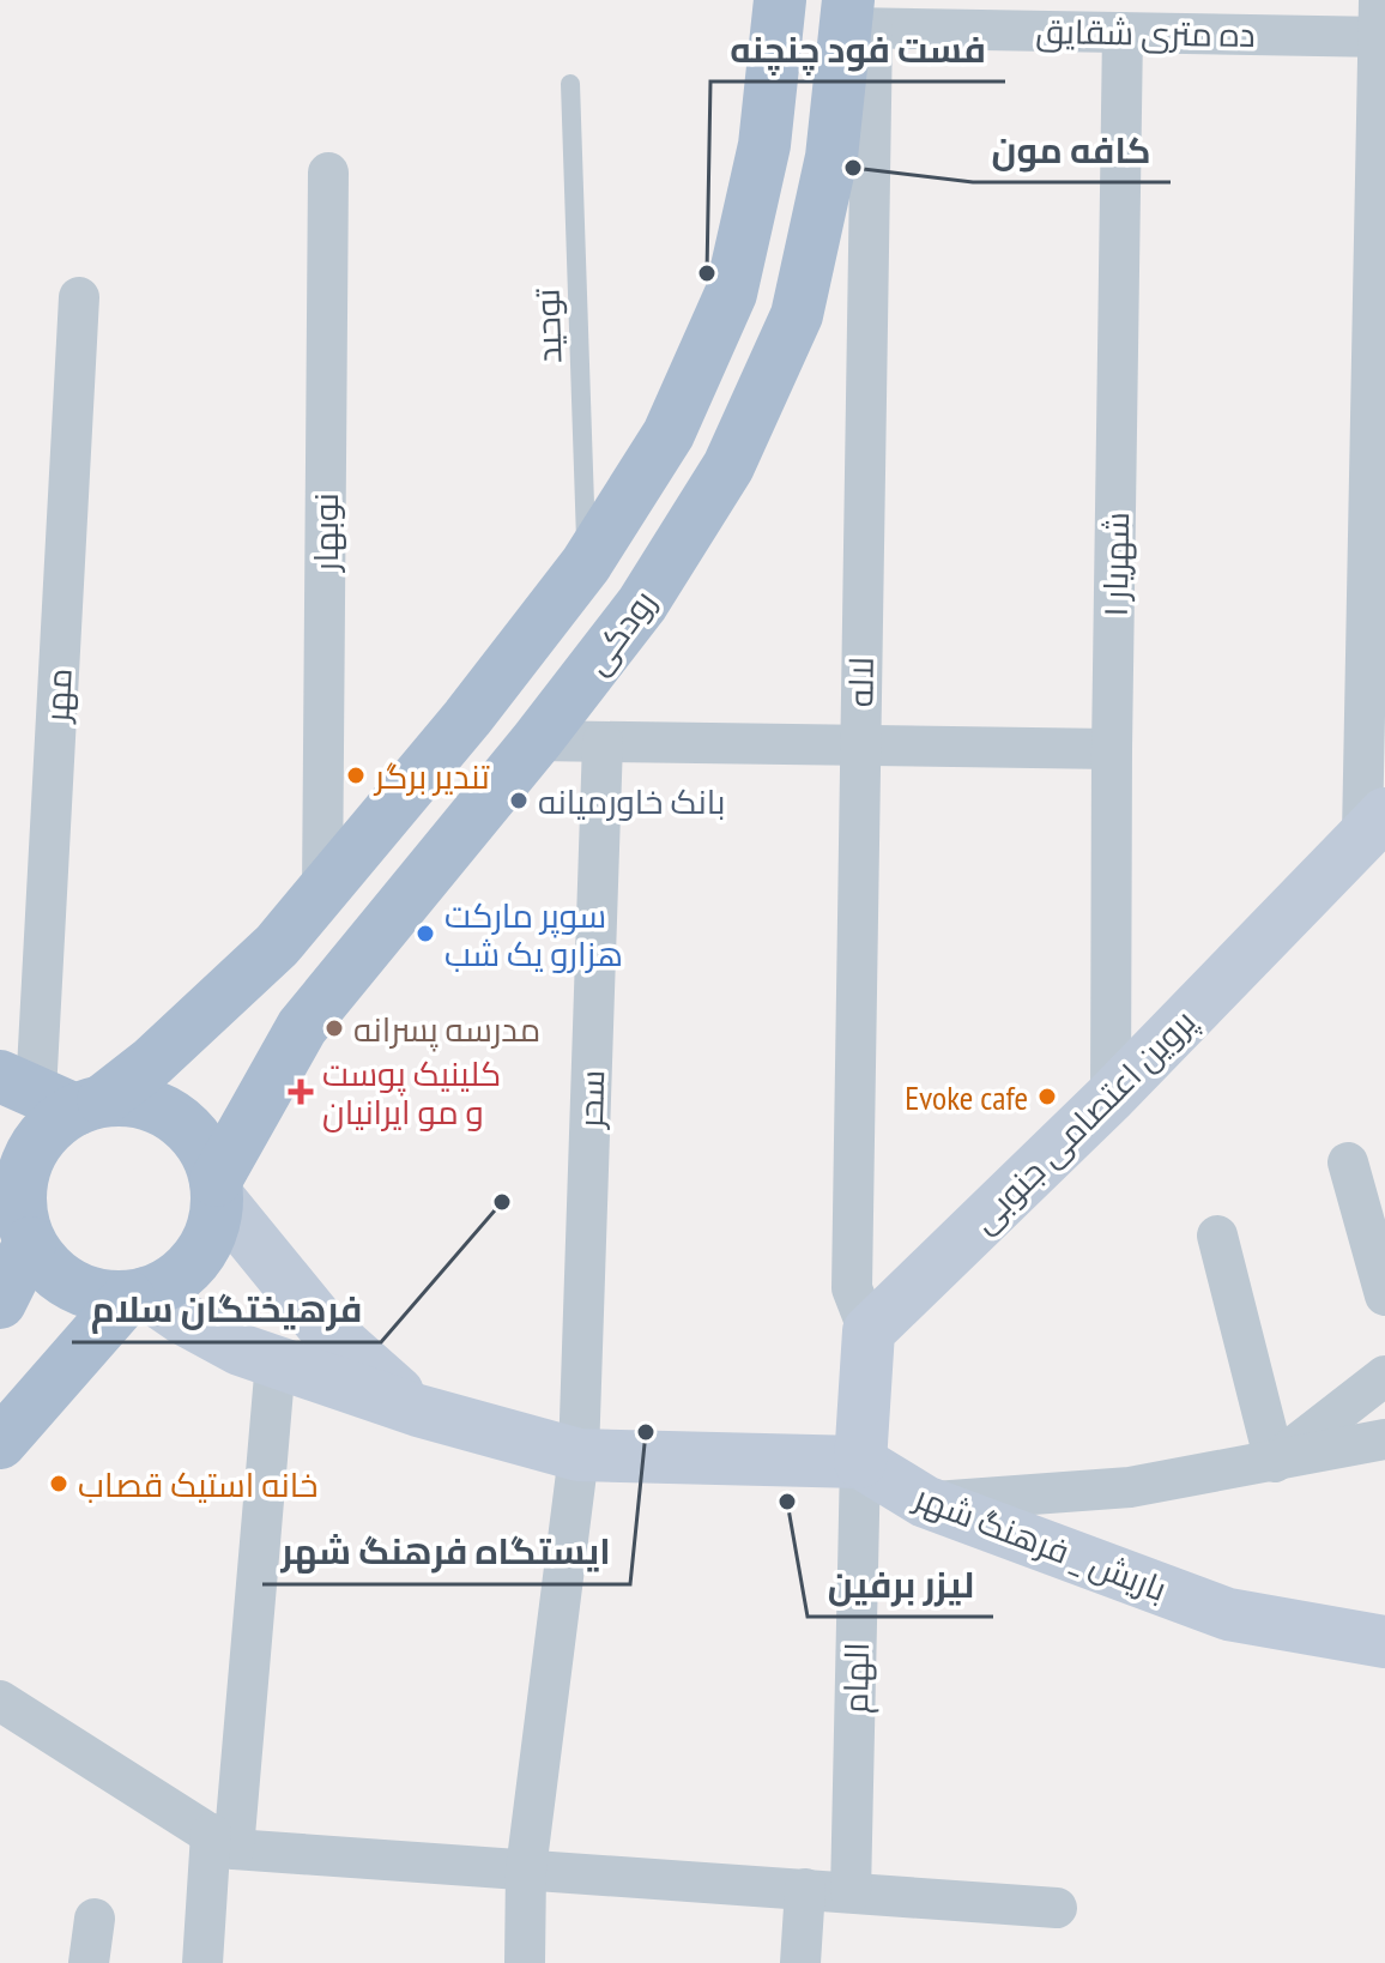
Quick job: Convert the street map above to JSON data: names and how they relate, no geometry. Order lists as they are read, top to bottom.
{
  "streets": {
    "main road": ["رودکى", "پروین اعتصامی جنوبی", "باریش _ فرهنگ شهر"],
    "street": [
      "ده متری شقایق",
      "نوبهار",
      "شهریار ۱",
      "لاله",
      "مهر",
      "سحر",
      "الهام"
    ],
    "lane": ["توحید"]
  },
  "crossings": [
    ["ده متری شقایق", "شهریار ۱"],
    ["ده متری شقایق", "رودکى"],
    ["ده متری شقایق", "لاله"],
    ["توحید", "رودکى"],
    ["نوبهار", "رودکى"],
    ["شهریار ۱", "پروین اعتصامی جنوبی"],
    ["رودکى", "لاله"],
    ["رودکى", "مهر"],
    ["رودکى", "باریش _ فرهنگ شهر"],
    ["لاله", "پروین اعتصامی جنوبی"],
    ["مهر", "باریش _ فرهنگ شهر"],
    ["سحر", "باریش _ فرهنگ شهر"],
    ["باریش _ فرهنگ شهر", "الهام"]
  ],
  "places": {
    "other": [
      "کافه مون",
      "فست فود چنچنه",
      "تندیر برگر",
      "بانک خاورمیانه",
      "سوپر مارکت هزارو یک شب",
      "مدرسه پسرانه",
      "Evoke cafe",
      "فرهیختگان سلام",
      "ایستگاه فرهنگ شهر",
      "خانه استیک قصاب",
      "لیزر برفین"
    ],
    "health": ["کلینیک پوست و مو ایرانیان"]
  }
}
